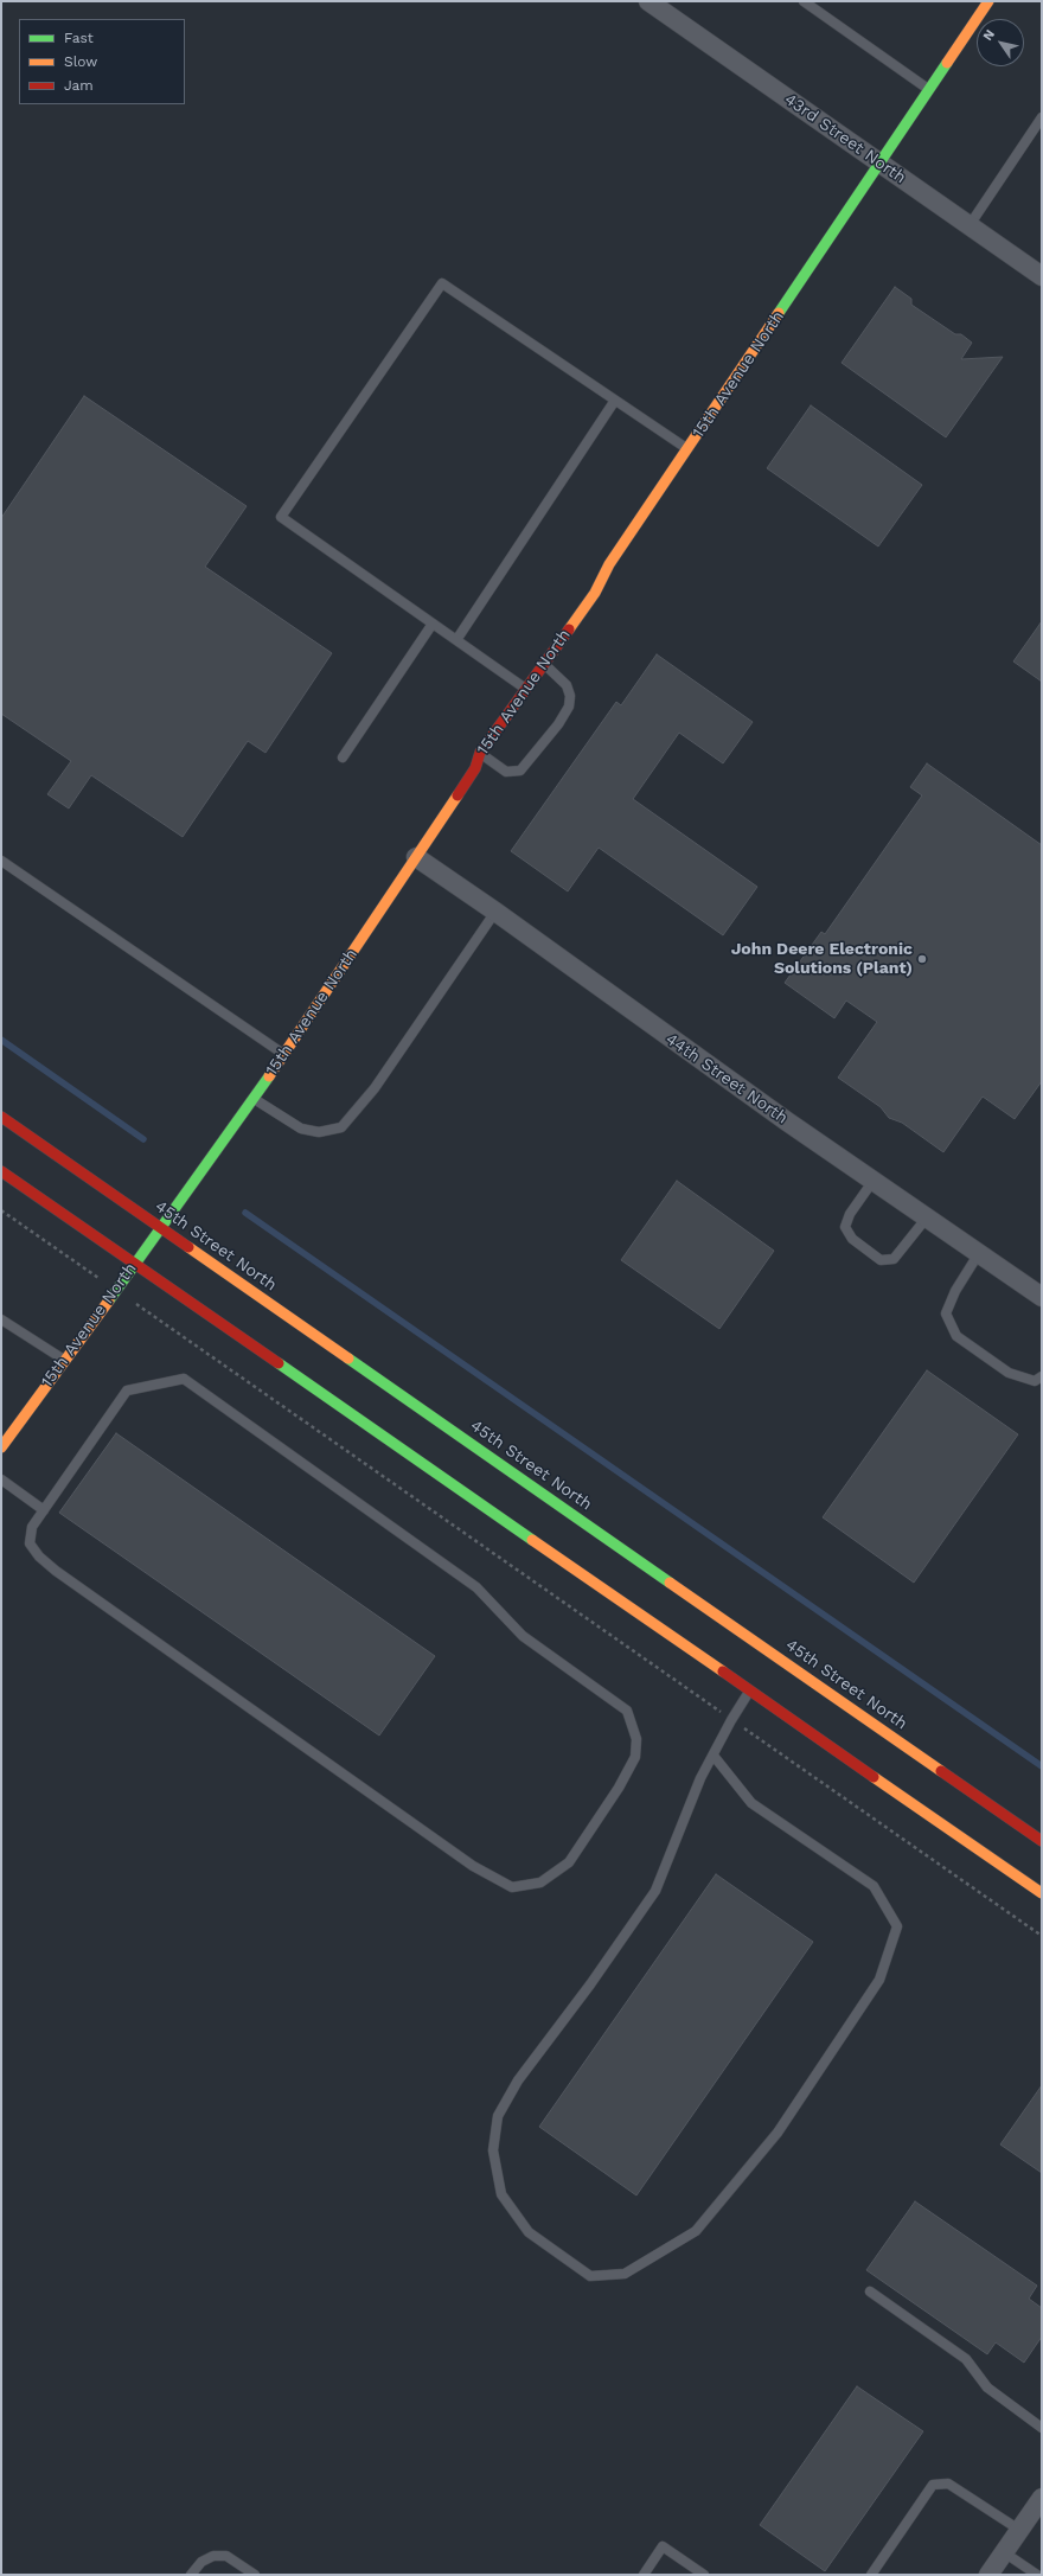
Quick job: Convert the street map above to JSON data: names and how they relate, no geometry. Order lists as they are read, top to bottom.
{
  "streets": {
    "main road": ["15th Avenue North", "45th Street North"],
    "street": ["43rd Street North", "44th Street North"]
  },
  "crossings": [
    ["43rd Street North", "15th Avenue North"],
    ["15th Avenue North", "44th Street North"],
    ["15th Avenue North", "45th Street North"]
  ],
  "places": ["John Deere Electronic Solutions (Plant)"],
  "legend": ["Fast", "Slow", "Jam"],
  "north": "top left"
}
